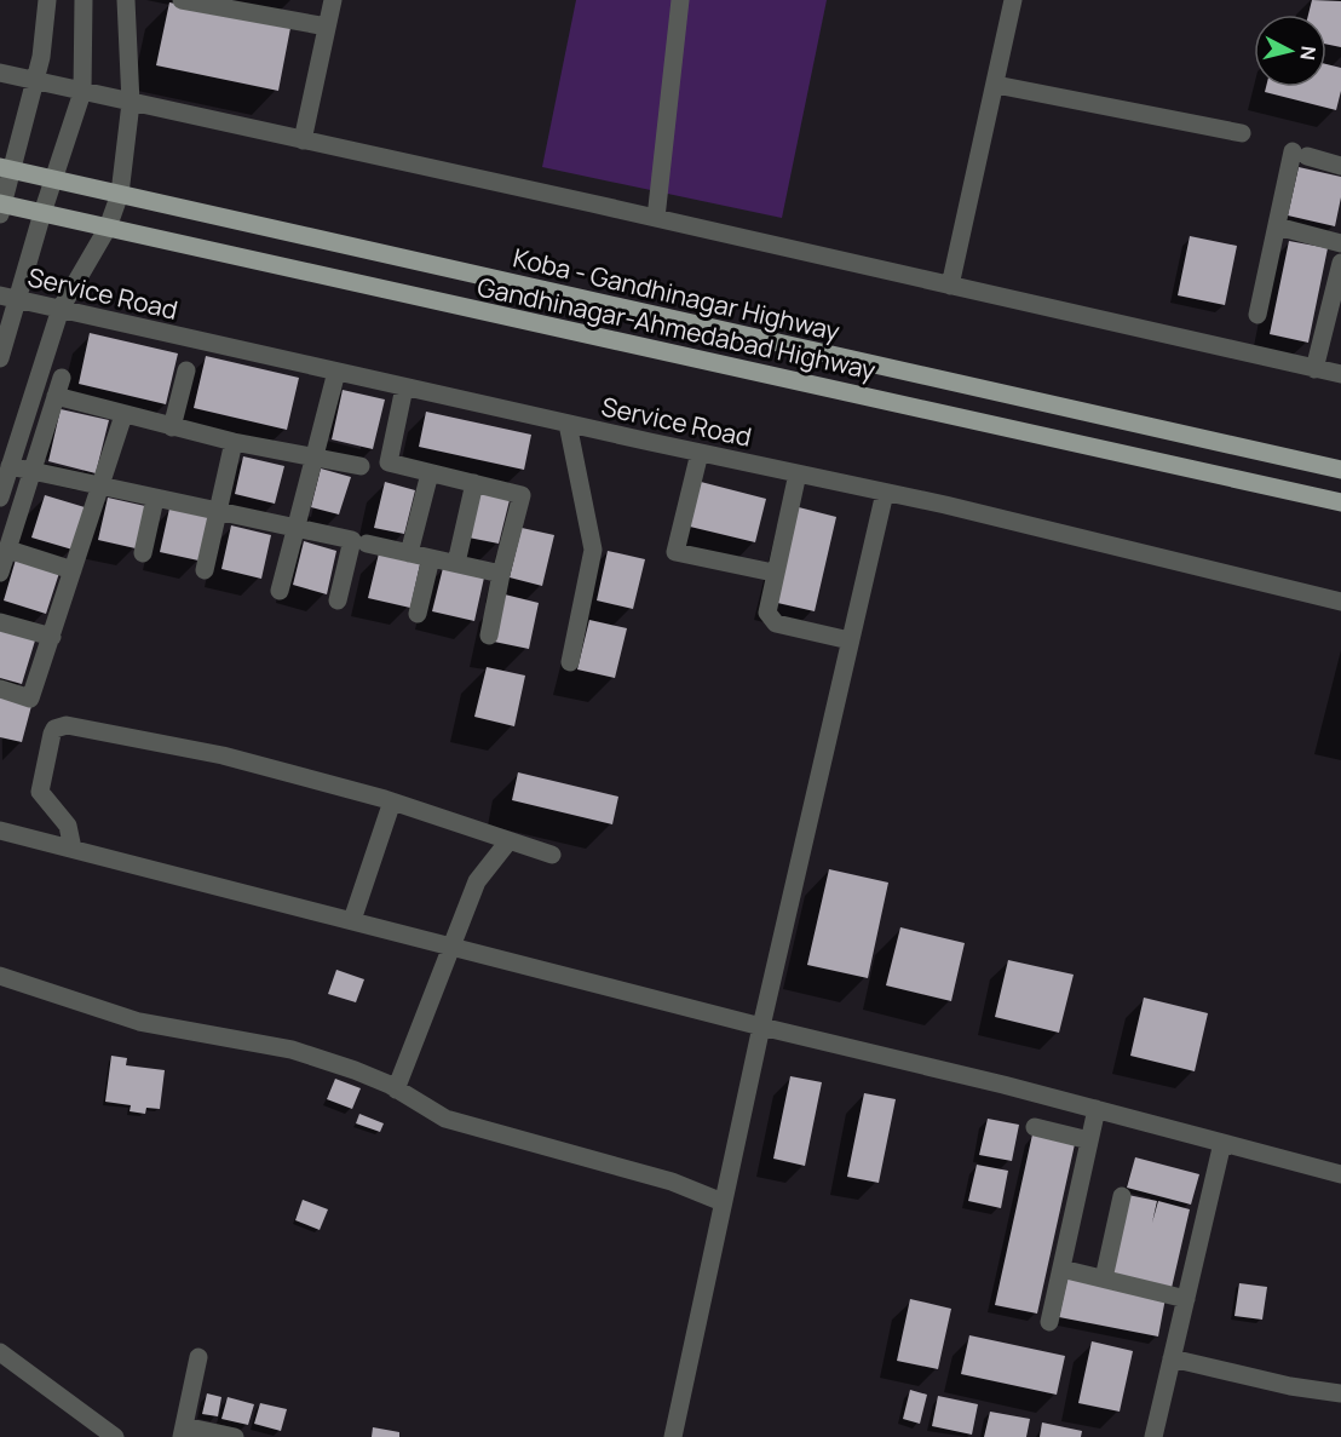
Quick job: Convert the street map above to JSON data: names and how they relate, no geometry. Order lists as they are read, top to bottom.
{
  "streets": {
    "main road": ["Koba - Gandhinagar Highway", "Gandhinagar-Ahmedabad Highway"],
    "street": ["Service Road"]
  },
  "north": "right"
}
